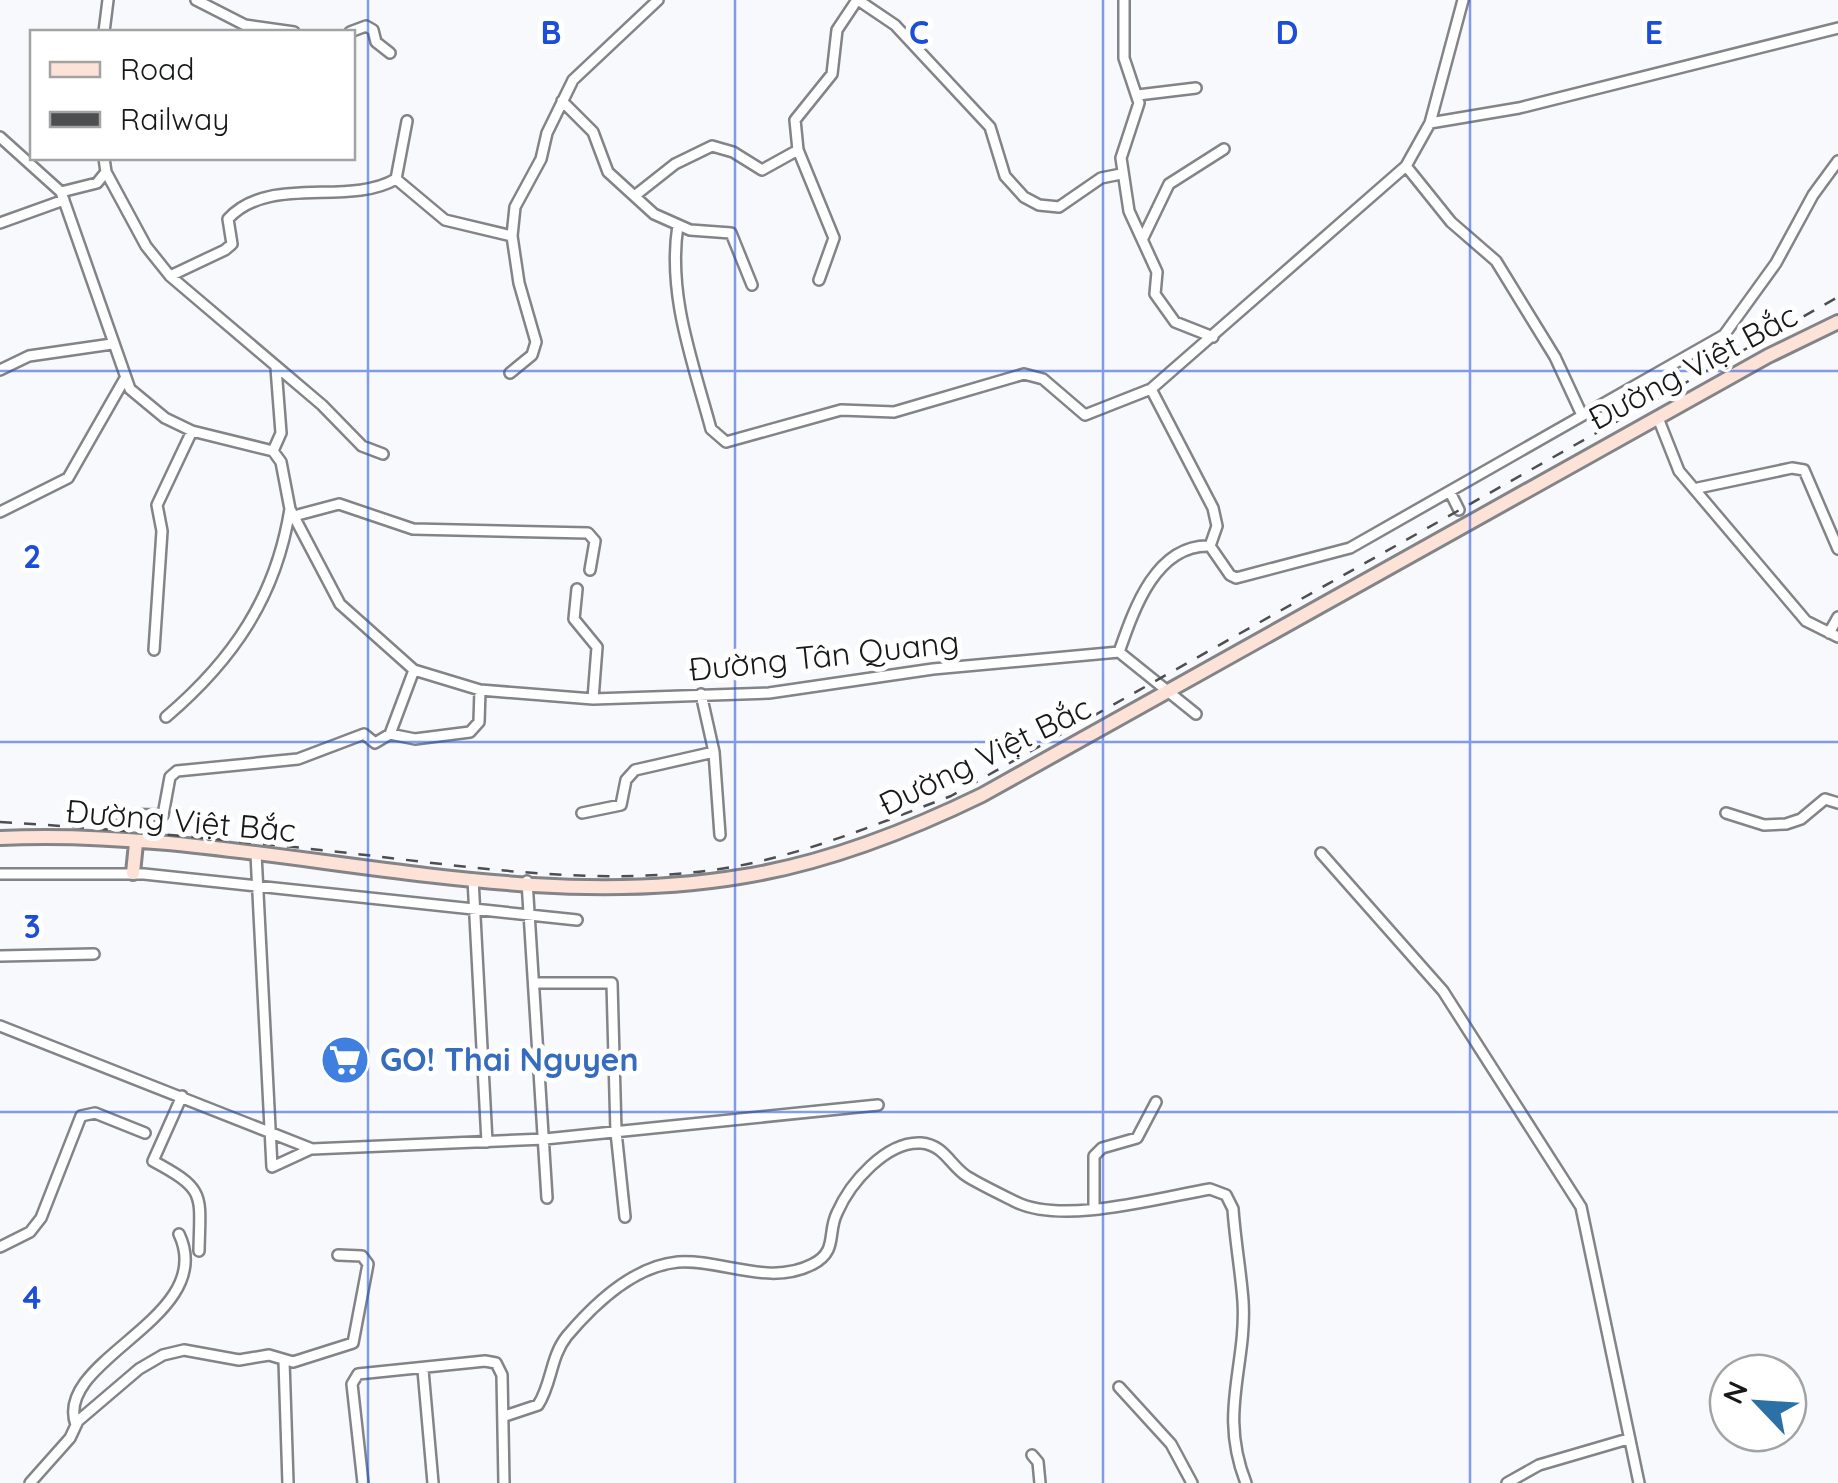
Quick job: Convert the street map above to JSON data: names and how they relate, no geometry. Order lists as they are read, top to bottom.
{
  "streets": {
    "main road": ["Đường Việt Bắc"],
    "street": ["Đường Tân Quang"]
  },
  "places": {
    "supermarket": ["GO! Thai Nguyen"]
  },
  "legend": ["Road", "Railway"],
  "north": "top left",
  "grid": {
    "columns": [
      "B",
      "C",
      "D",
      "E"
    ],
    "rows": ["2", "3", "4"]
  }
}
